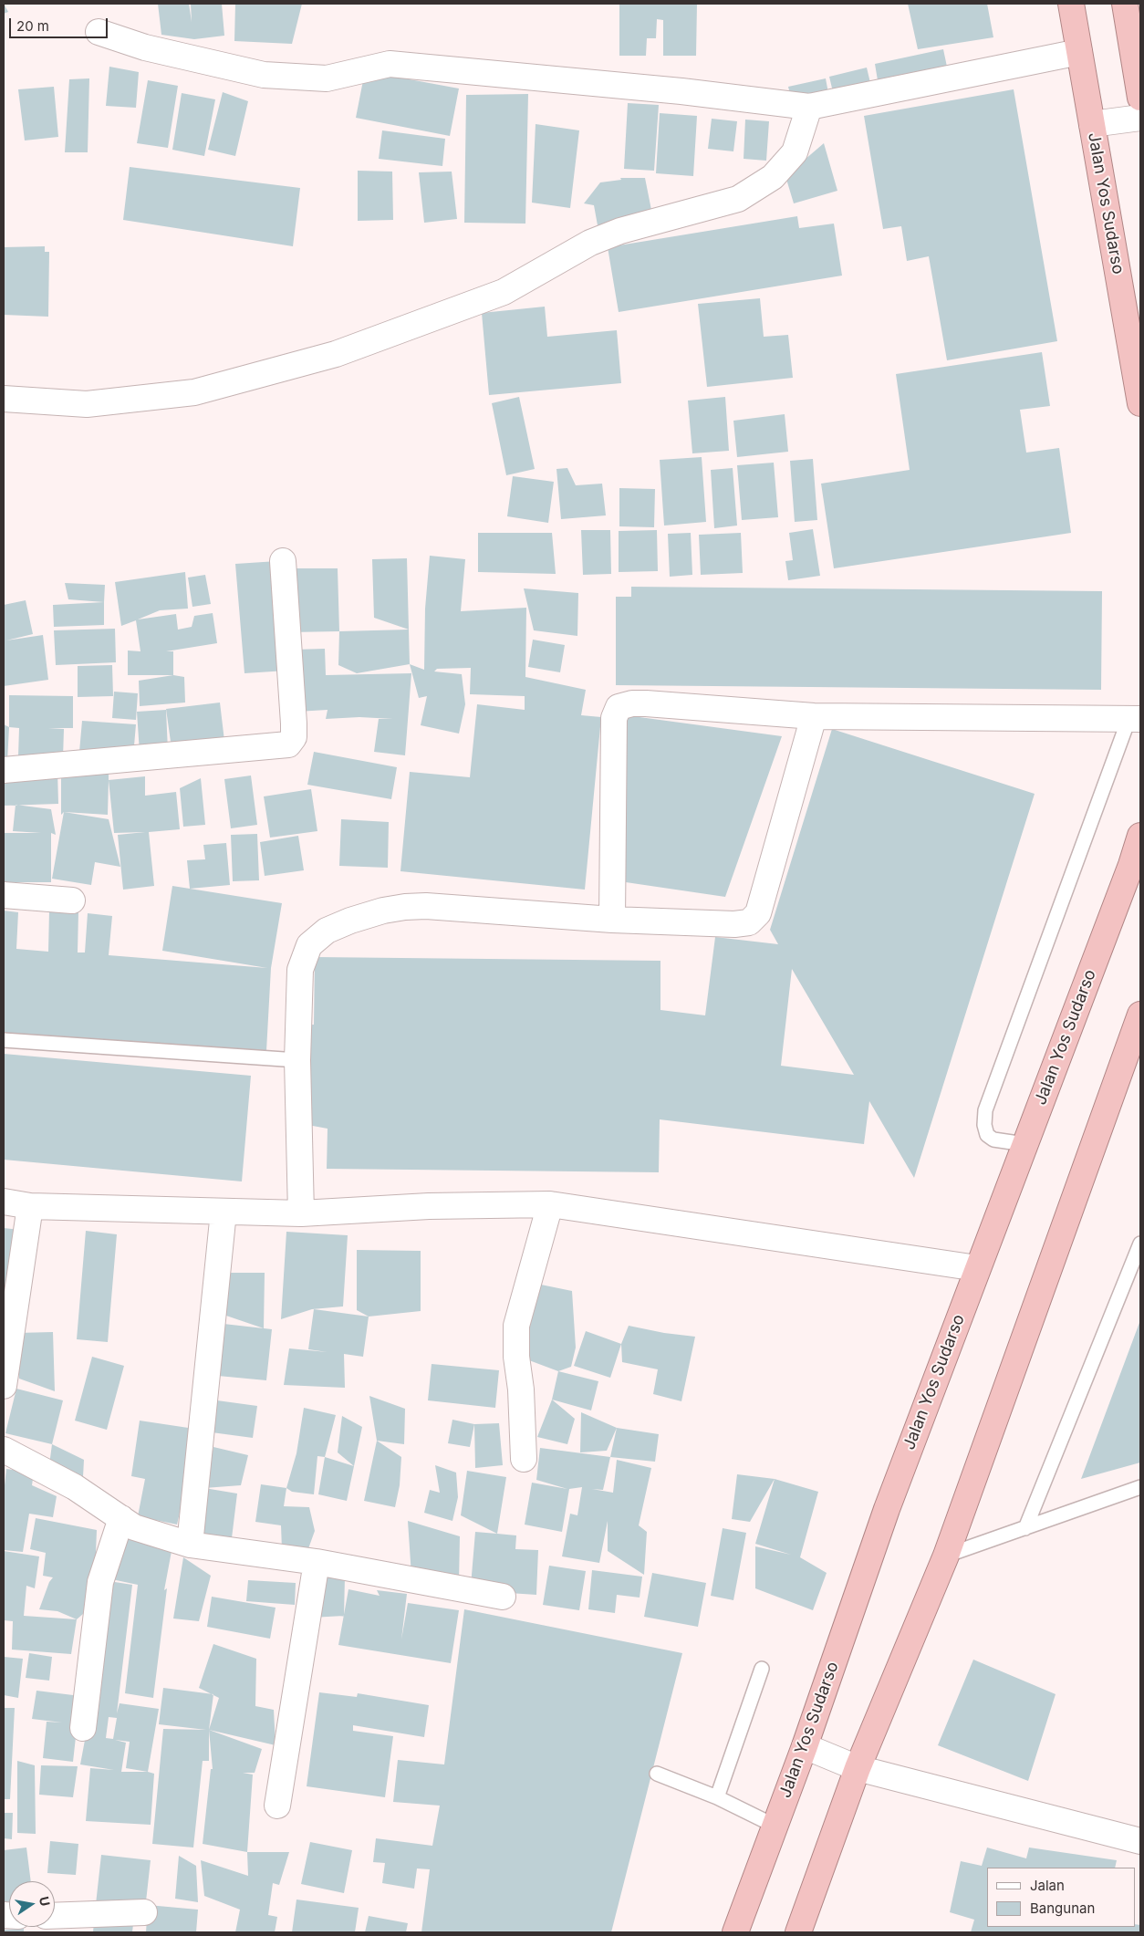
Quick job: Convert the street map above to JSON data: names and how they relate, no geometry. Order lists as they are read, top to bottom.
{
  "streets": {
    "highway": ["Jalan Yos Sudarso"]
  },
  "legend": ["Jalan", "Bangunan"],
  "scale_bar": "20 m",
  "north": "right"
}
